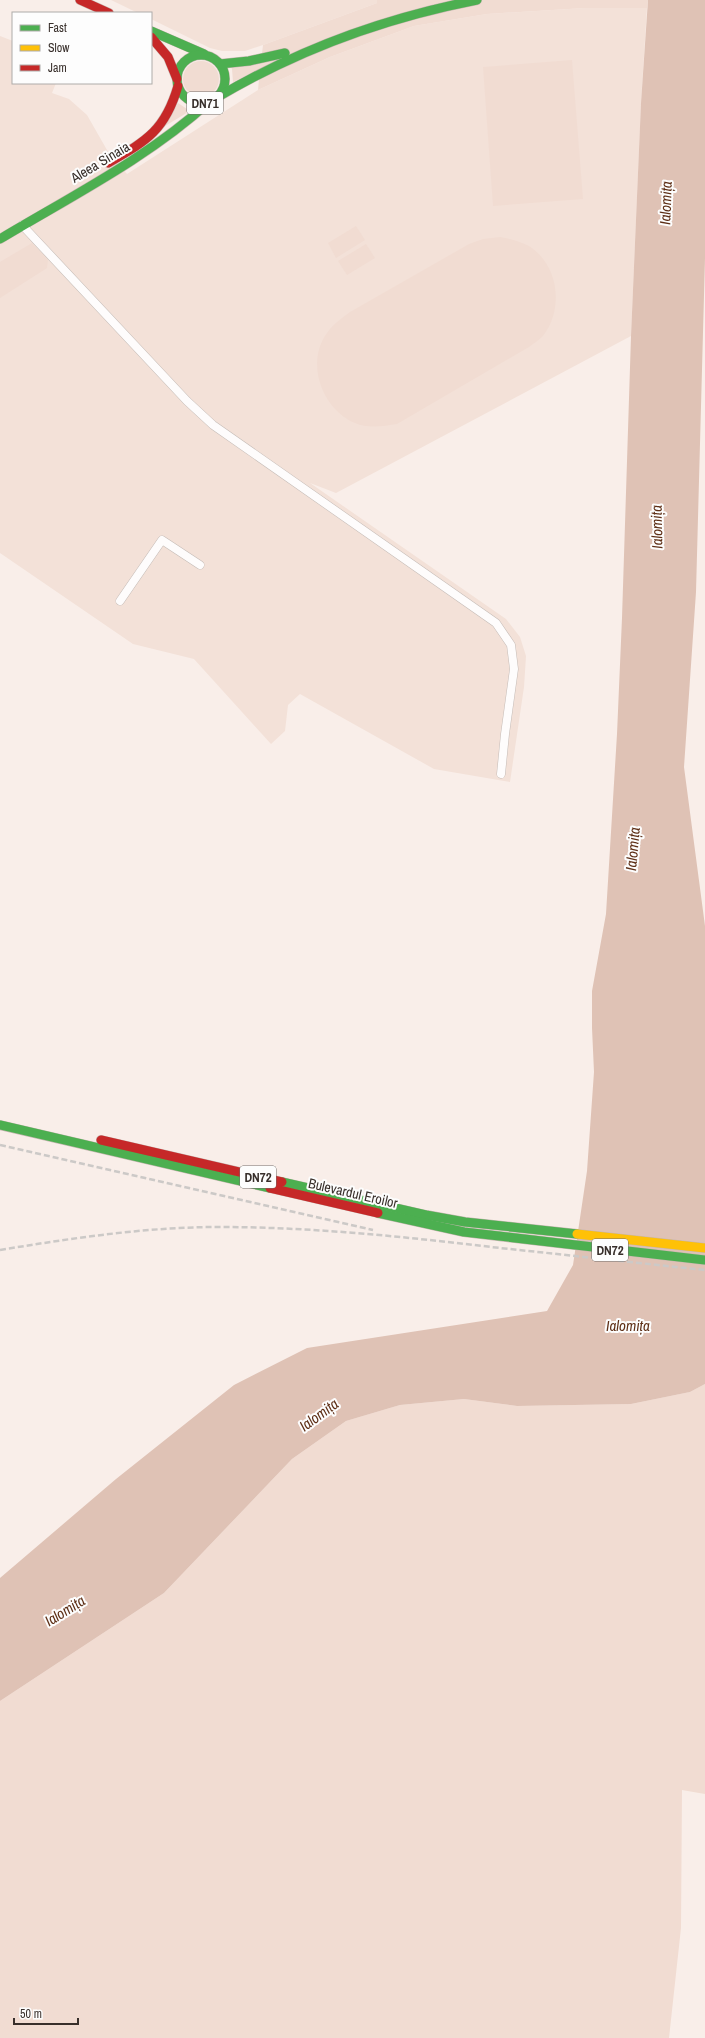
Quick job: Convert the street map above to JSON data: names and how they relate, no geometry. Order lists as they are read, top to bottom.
{
  "streets": {
    "main road": [
      "DN71",
      "Aleea Sinaia",
      "DN72",
      "Bulevardul Eroilor"
    ]
  },
  "crossings": [
    ["DN71", "Aleea Sinaia"]
  ],
  "water": ["Ialomița"],
  "legend": ["Fast", "Slow", "Jam"],
  "scale_bar": "50 m"
}
